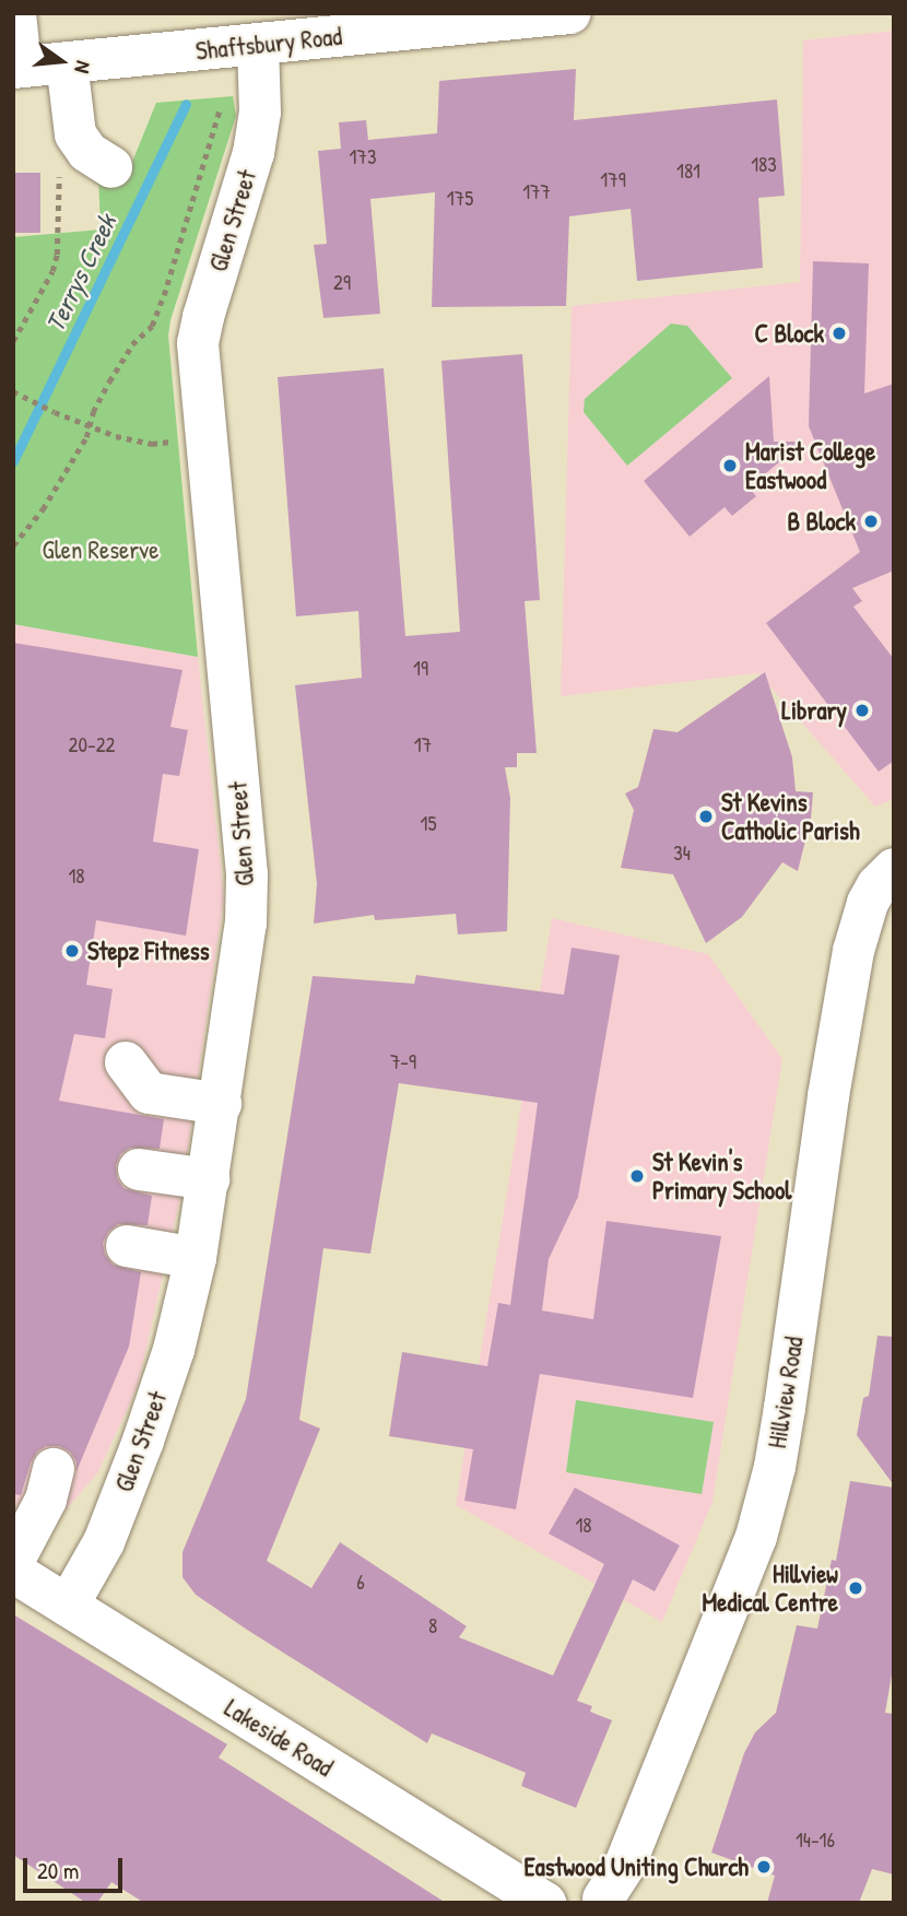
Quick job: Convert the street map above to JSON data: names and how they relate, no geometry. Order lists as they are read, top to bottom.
{
  "streets": {
    "street": [
      "Shaftsbury Road",
      "Glen Street",
      "Hillview Road",
      "Lakeside Road"
    ]
  },
  "crossings": [
    ["Shaftsbury Road", "Glen Street"],
    ["Glen Street", "Lakeside Road"]
  ],
  "water": ["Terrys Creek"],
  "parks": ["Glen Reserve"],
  "places": [
    "C Block",
    "Marist College Eastwood",
    "B Block",
    "Library",
    "St Kevins Catholic Parish",
    "Stepz Fitness",
    "St Kevin's Primary School",
    "Hillview Medical Centre",
    "Eastwood Uniting Church"
  ],
  "house_numbers": [
    "173",
    "183",
    "181",
    "179",
    "177",
    "175",
    "29",
    "19",
    "20-22",
    "17",
    "15",
    "34",
    "18",
    "7-9",
    "18",
    "6",
    "8",
    "14-16"
  ],
  "scale_bar": "20 m",
  "north": "right"
}
